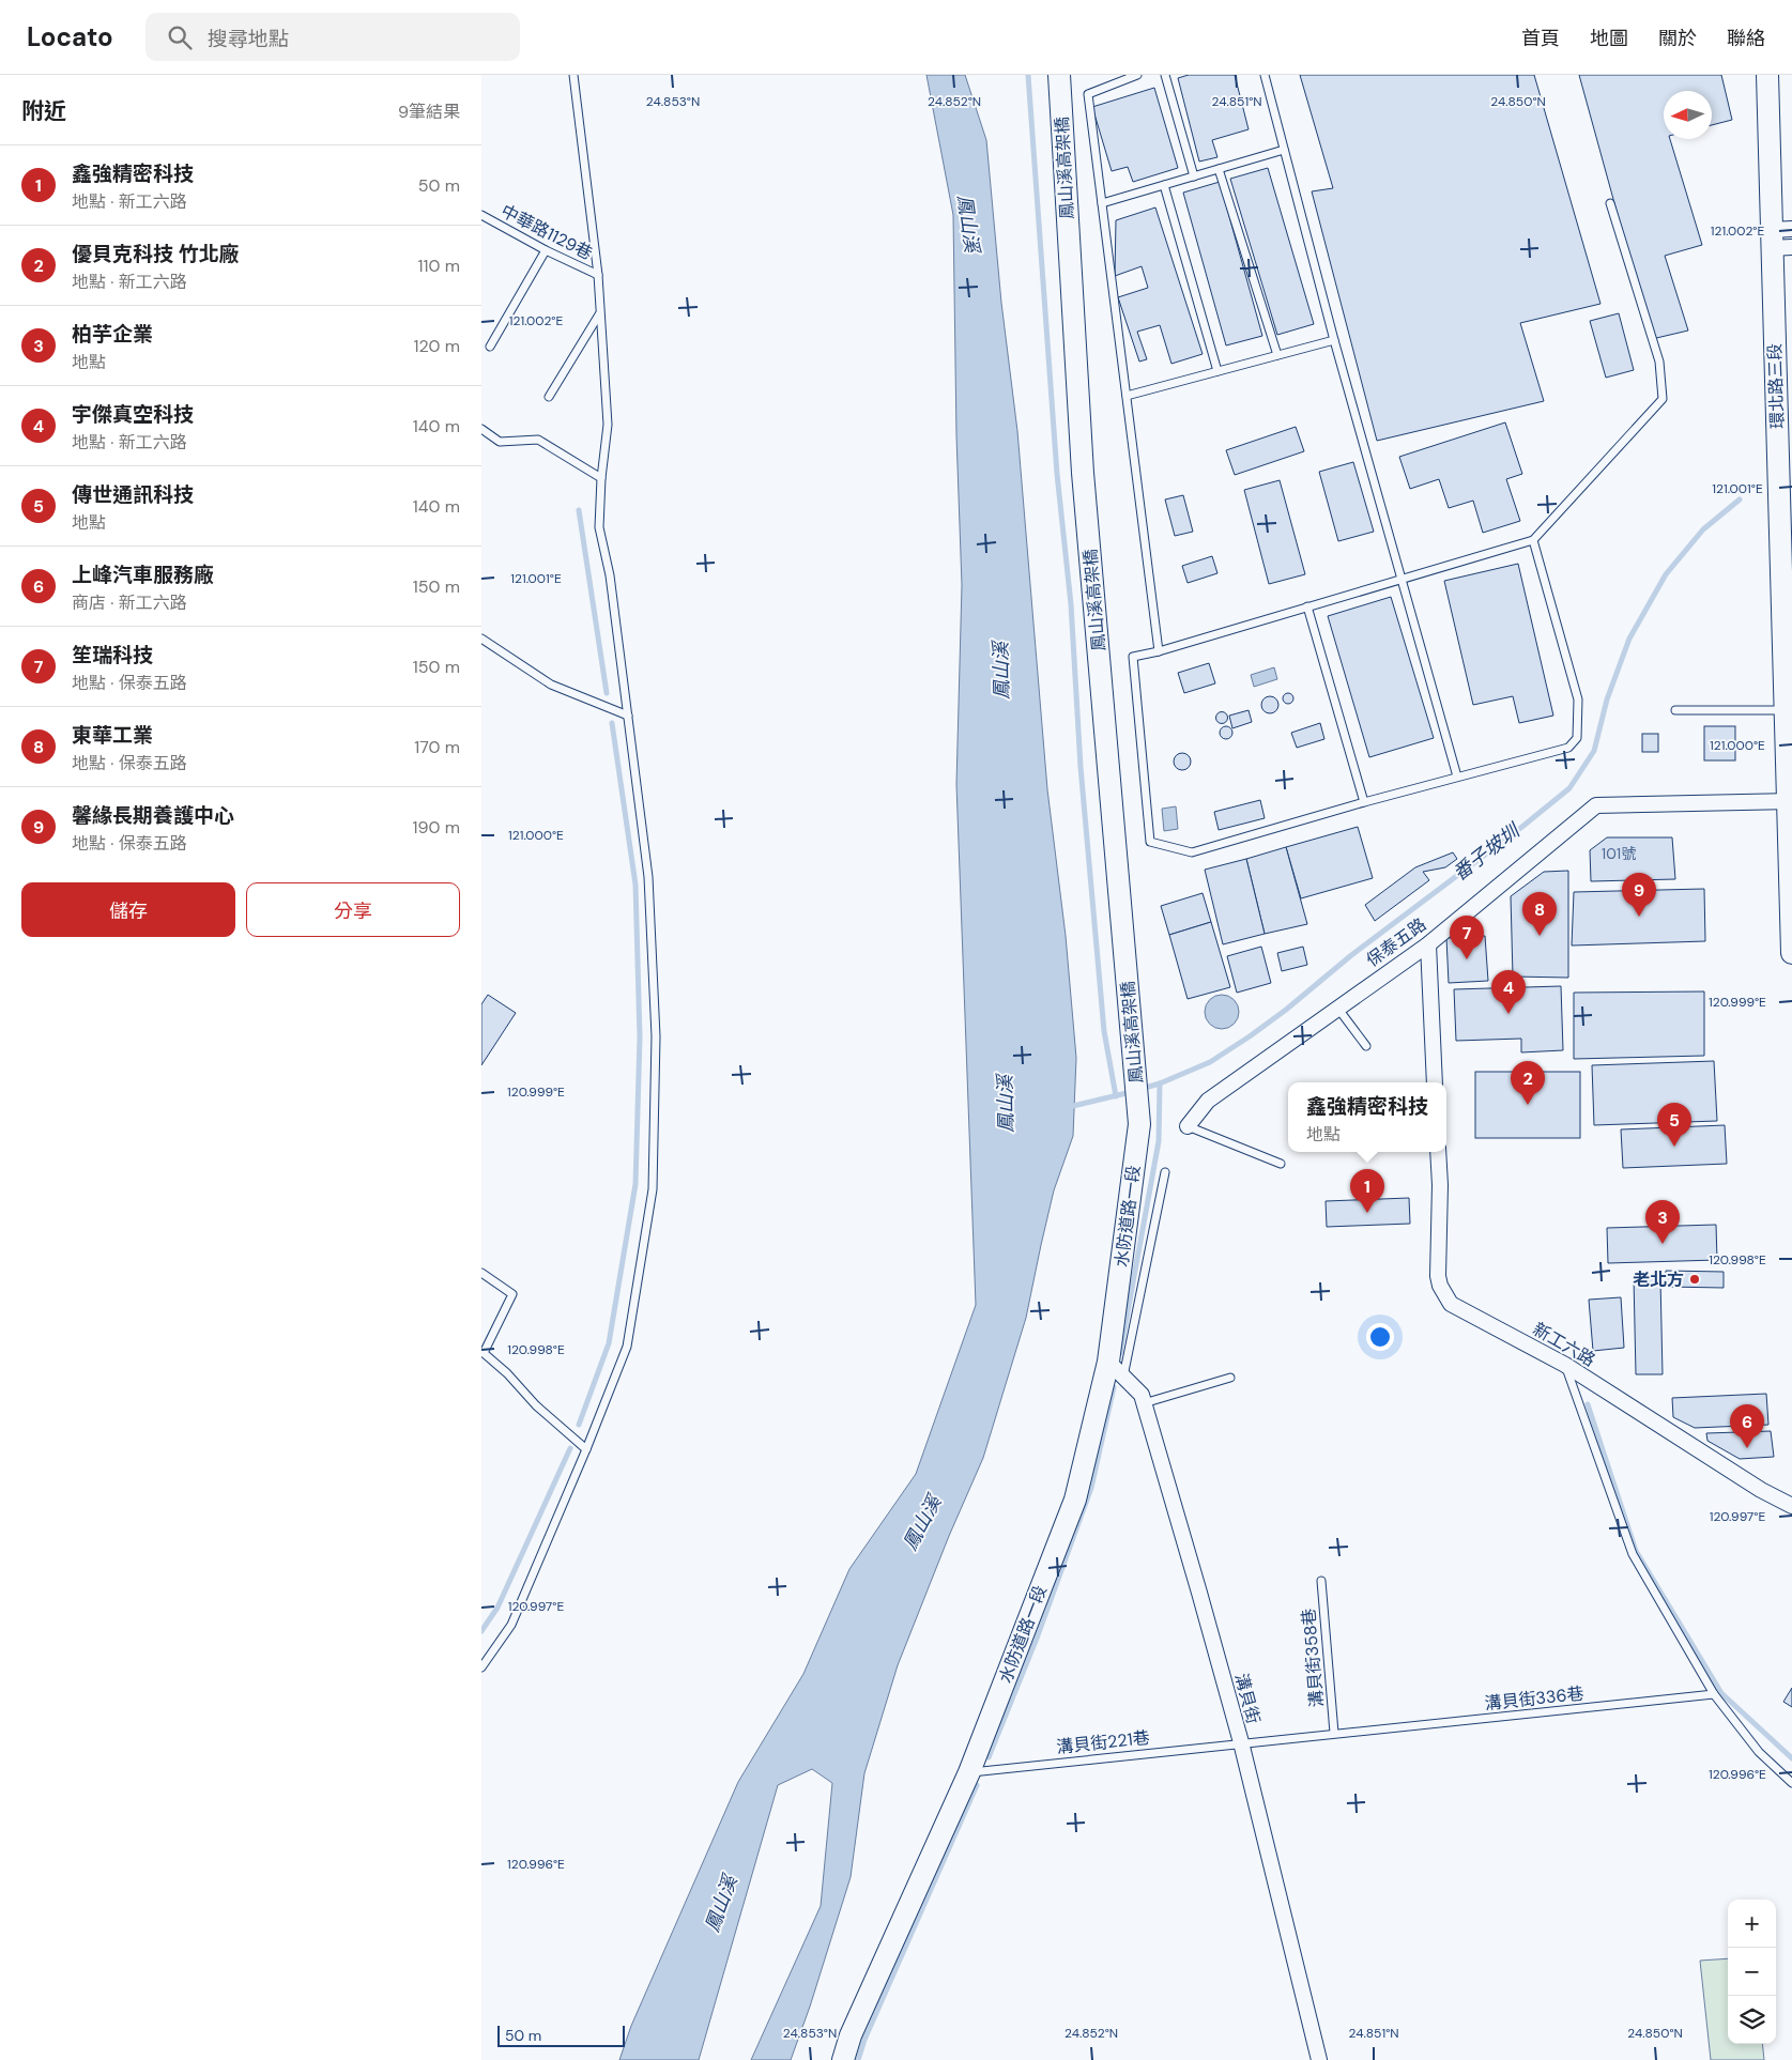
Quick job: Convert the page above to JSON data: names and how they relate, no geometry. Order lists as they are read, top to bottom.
{
  "streets": {
    "street": [
      "鳳山溪高架橋",
      "環北路三段",
      "保泰五路",
      "水防道路一段",
      "新工六路",
      "溝貝街"
    ],
    "lane": [
      "中華路1129巷",
      "溝貝街358巷",
      "溝貝街336巷",
      "溝貝街221巷"
    ]
  },
  "crossings": [
    ["鳳山溪高架橋", "水防道路一段"],
    ["環北路三段", "保泰五路"],
    ["水防道路一段", "溝貝街"],
    ["水防道路一段", "溝貝街221巷"],
    ["溝貝街358巷", "溝貝街336巷"],
    ["溝貝街", "溝貝街336巷"],
    ["溝貝街", "溝貝街221巷"],
    ["溝貝街336巷", "溝貝街221巷"]
  ],
  "water": ["鳳山溪", "番子坡圳"],
  "places": ["老北方"],
  "house_numbers": ["101號"],
  "scale_bar": "50 m",
  "north": "left",
  "page": {
    "header": "Locato",
    "search": "搜尋地點",
    "nav": [
      "首頁",
      "地圖",
      "關於",
      "聯絡"
    ],
    "heading": ["附近", "9筆結果"],
    "list": [
      {
        "mark": "1",
        "name": "鑫強精密科技",
        "note": "地點 · 新工六路",
        "value": "50 m"
      },
      {
        "mark": "2",
        "name": "優貝克科技 竹北廠",
        "note": "地點 · 新工六路",
        "value": "110 m"
      },
      {
        "mark": "3",
        "name": "柏芋企業",
        "note": "地點",
        "value": "120 m"
      },
      {
        "mark": "4",
        "name": "宇傑真空科技",
        "note": "地點 · 新工六路",
        "value": "140 m"
      },
      {
        "mark": "5",
        "name": "傳世通訊科技",
        "note": "地點",
        "value": "140 m"
      },
      {
        "mark": "6",
        "name": "上峰汽車服務廠",
        "note": "商店 · 新工六路",
        "value": "150 m"
      },
      {
        "mark": "7",
        "name": "笙瑞科技",
        "note": "地點 · 保泰五路",
        "value": "150 m"
      },
      {
        "mark": "8",
        "name": "東華工業",
        "note": "地點 · 保泰五路",
        "value": "170 m"
      },
      {
        "mark": "9",
        "name": "馨緣長期養護中心",
        "note": "地點 · 保泰五路",
        "value": "190 m"
      }
    ],
    "buttons": ["儲存", "分享"],
    "pins": [
      "9",
      "8",
      "7",
      "4",
      "2",
      "5",
      "1",
      "3",
      "6"
    ],
    "popup": ["鑫強精密科技", "地點"],
    "map_buttons": ["+", "−"],
    "scale": "50 m"
  },
  "coordinates": [
    "24.853°N",
    "24.852°N",
    "24.851°N",
    "24.850°N",
    "121.002°E",
    "121.001°E",
    "121.000°E",
    "120.999°E",
    "120.998°E",
    "120.997°E",
    "120.996°E"
  ]
}
